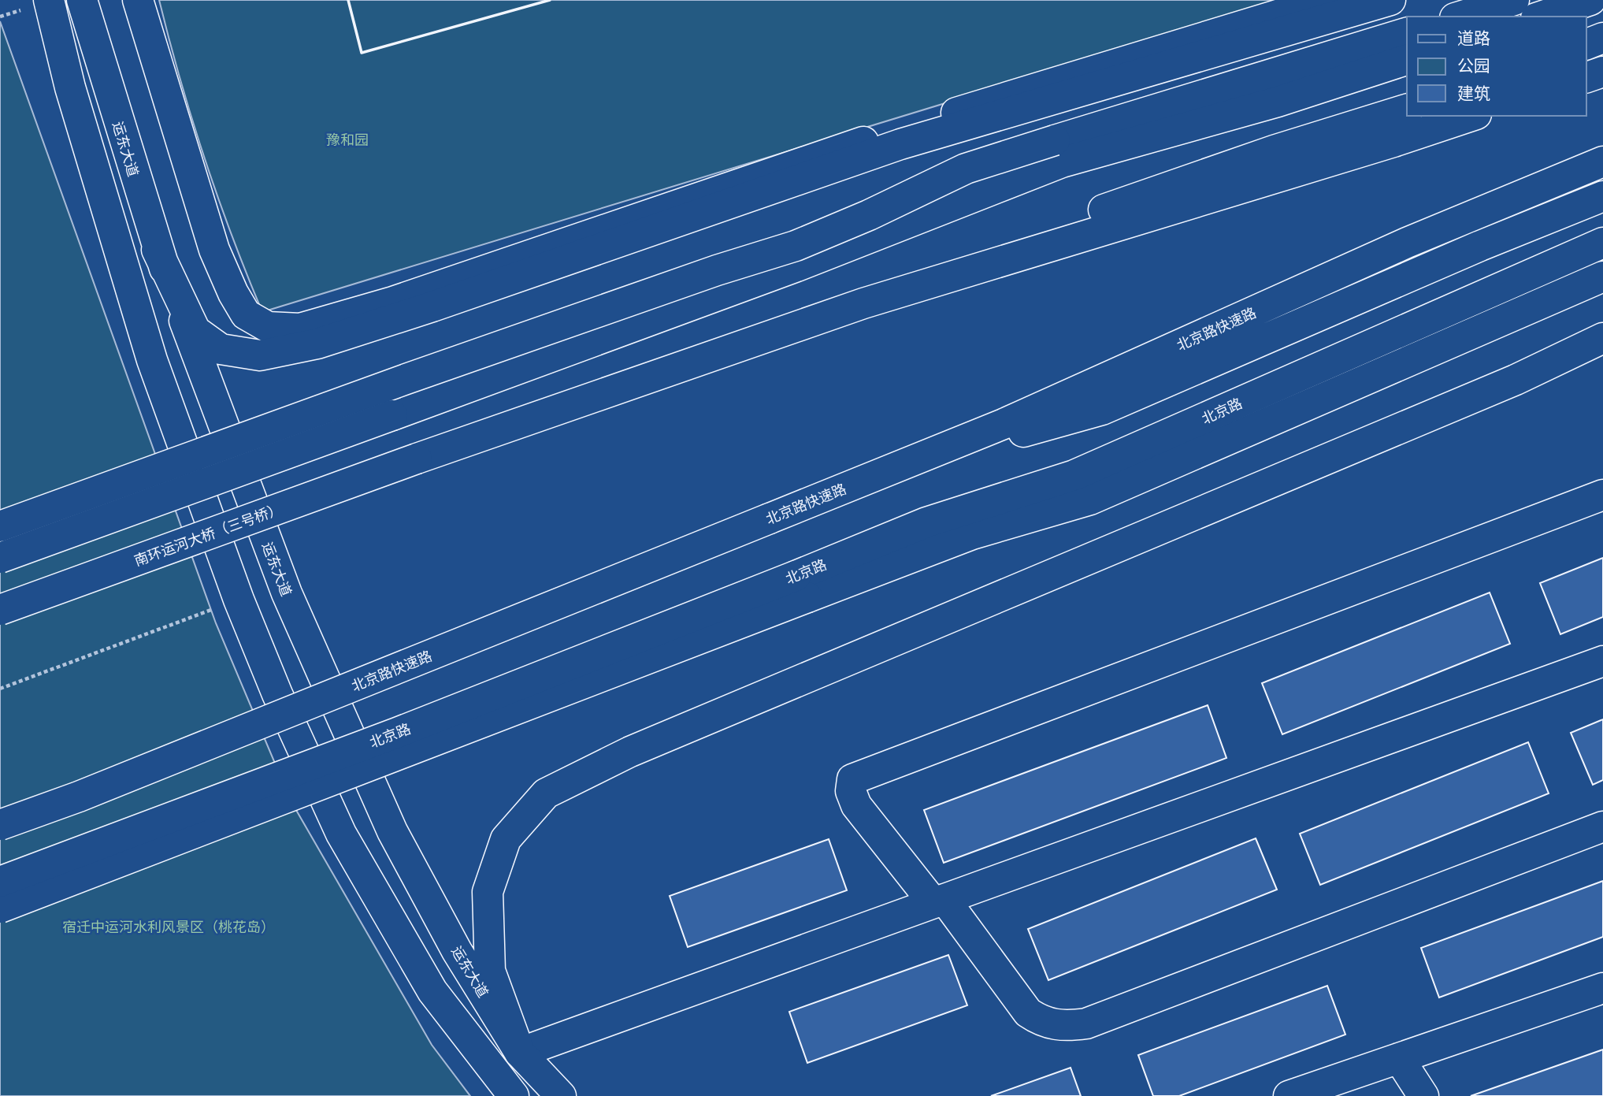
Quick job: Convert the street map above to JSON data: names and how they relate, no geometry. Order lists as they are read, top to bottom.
{
  "streets": {
    "main road": [
      "运东大道",
      "北京路快速路",
      "北京路",
      "南环运河大桥（三号桥）"
    ]
  },
  "parks": ["豫和园", "宿迁中运河水利风景区（桃花岛）"],
  "legend": ["道路", "公园", "建筑"]
}
